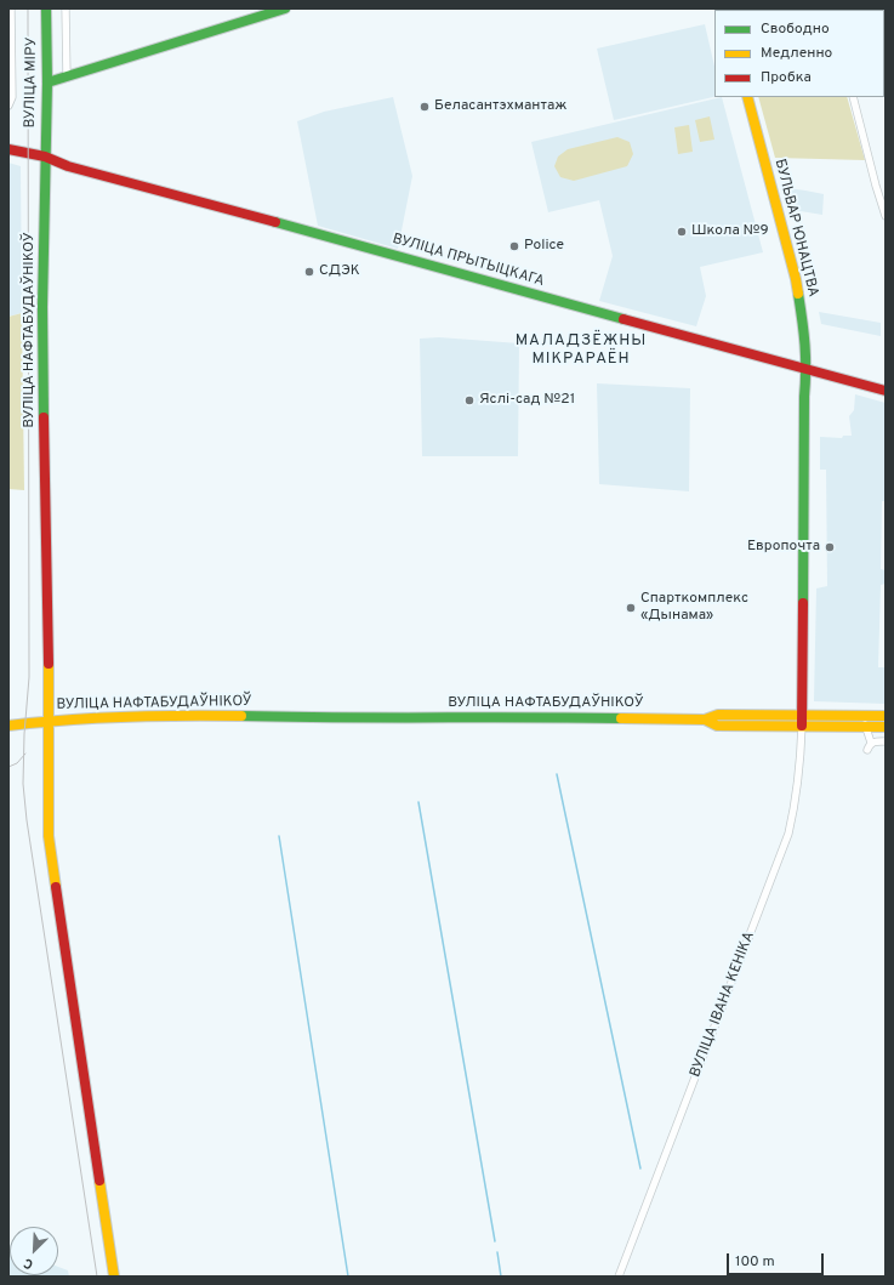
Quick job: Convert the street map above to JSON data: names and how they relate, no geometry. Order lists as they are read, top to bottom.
{
  "streets": {
    "main road": [
      "ВУЛІЦА МІРУ",
      "БУЛЬВАР ЮНАЦТВА",
      "ВУЛІЦА ПРЫТЫЦКАГА",
      "ВУЛІЦА НАФТАБУДАЎНІКОЎ"
    ],
    "street": ["ВУЛІЦА ІВАНА КЕНІКА"]
  },
  "crossings": [
    ["ВУЛІЦА МІРУ", "ВУЛІЦА ПРЫТЫЦКАГА"],
    ["ВУЛІЦА МІРУ", "ВУЛІЦА НАФТАБУДАЎНІКОЎ"],
    ["БУЛЬВАР ЮНАЦТВА", "ВУЛІЦА ПРЫТЫЦКАГА"],
    ["ВУЛІЦА ПРЫТЫЦКАГА", "ВУЛІЦА НАФТАБУДАЎНІКОЎ"],
    ["ВУЛІЦА НАФТАБУДАЎНІКОЎ", "ВУЛІЦА ІВАНА КЕНІКА"]
  ],
  "districts": ["МАЛАДЗЁЖНЫ МІКРАРАЁН"],
  "places": [
    "Беласантэхмантаж",
    "Школа №9",
    "Police",
    "СДЭК",
    "Яслі-сад №21",
    "Европочта",
    "Спарткомплекс «Дынама»"
  ],
  "legend": ["Свободно", "Медленно", "Пробка"],
  "scale_bar": "100 m",
  "north": "bottom left"
}
